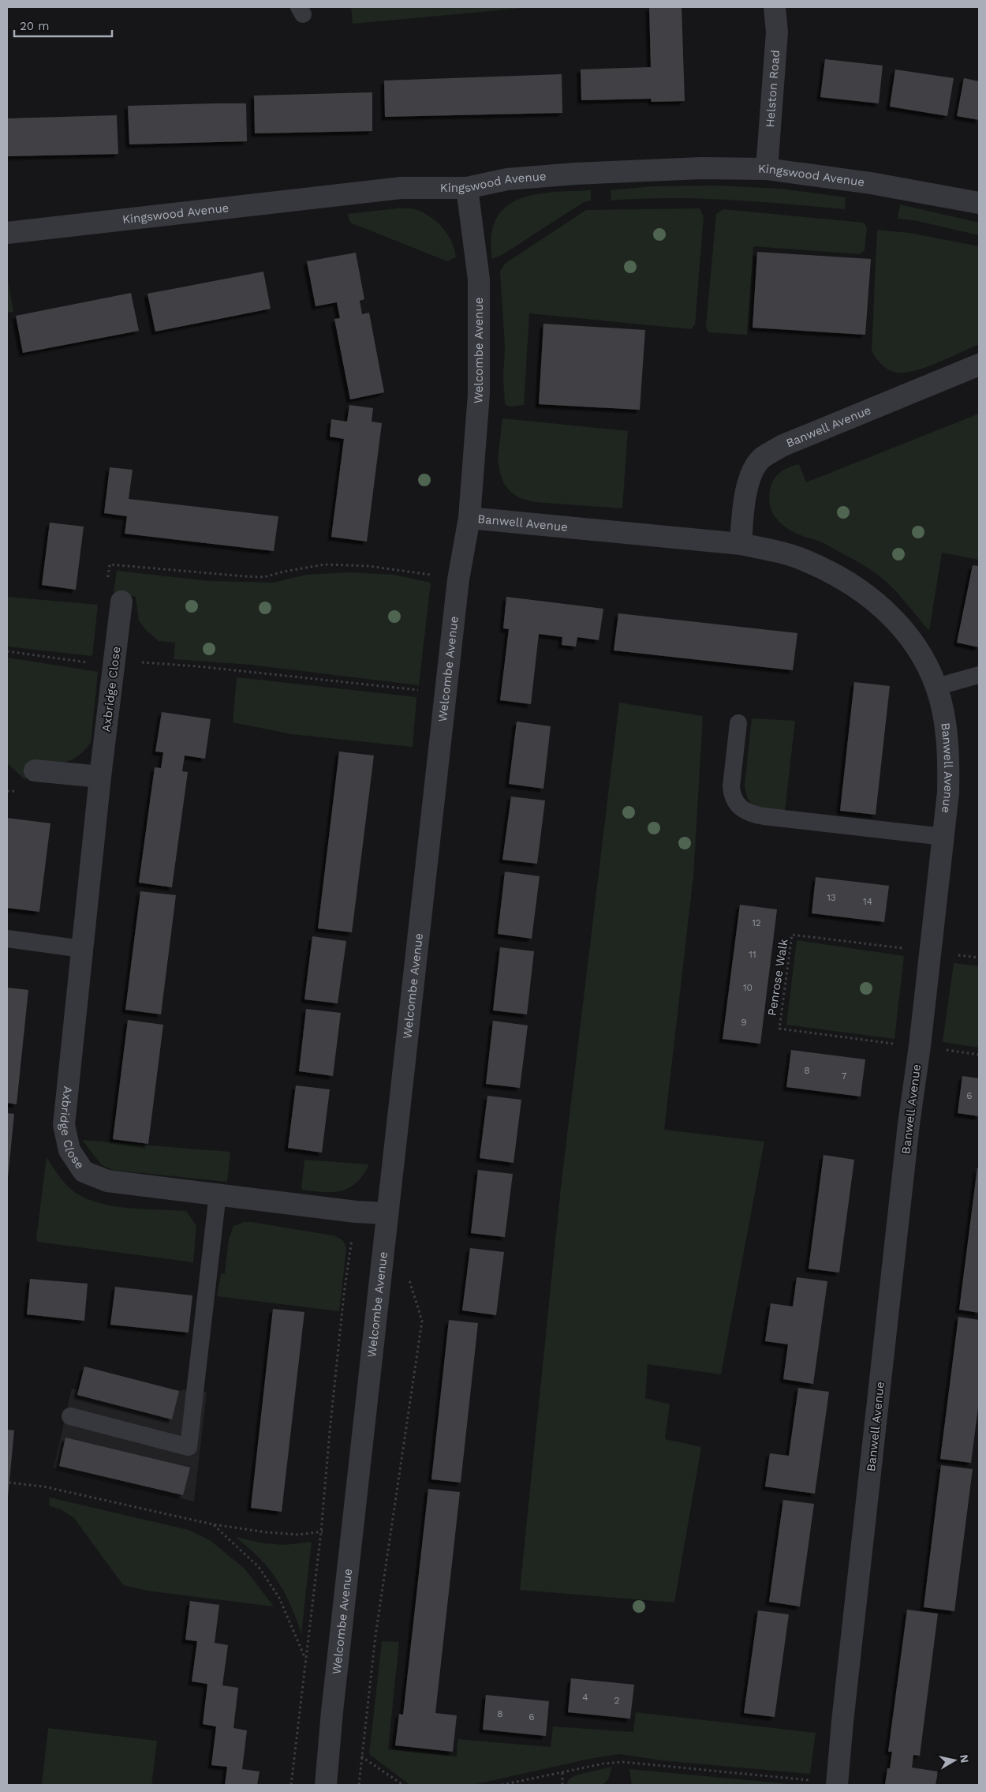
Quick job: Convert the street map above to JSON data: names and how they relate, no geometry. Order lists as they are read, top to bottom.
{
  "streets": {
    "street": [
      "Helston Road",
      "Kingswood Avenue",
      "Welcombe Avenue",
      "Banwell Avenue",
      "Axbridge Close"
    ],
    "path": ["Penrose Walk"]
  },
  "crossings": [
    ["Helston Road", "Kingswood Avenue"],
    ["Kingswood Avenue", "Welcombe Avenue"],
    ["Welcombe Avenue", "Banwell Avenue"],
    ["Welcombe Avenue", "Axbridge Close"],
    ["Banwell Avenue", "Penrose Walk"]
  ],
  "house_numbers": [
    "13",
    "14",
    "12",
    "11",
    "10",
    "9",
    "8",
    "7",
    "6",
    "4",
    "2",
    "8",
    "6"
  ],
  "scale_bar": "20 m",
  "north": "right"
}
